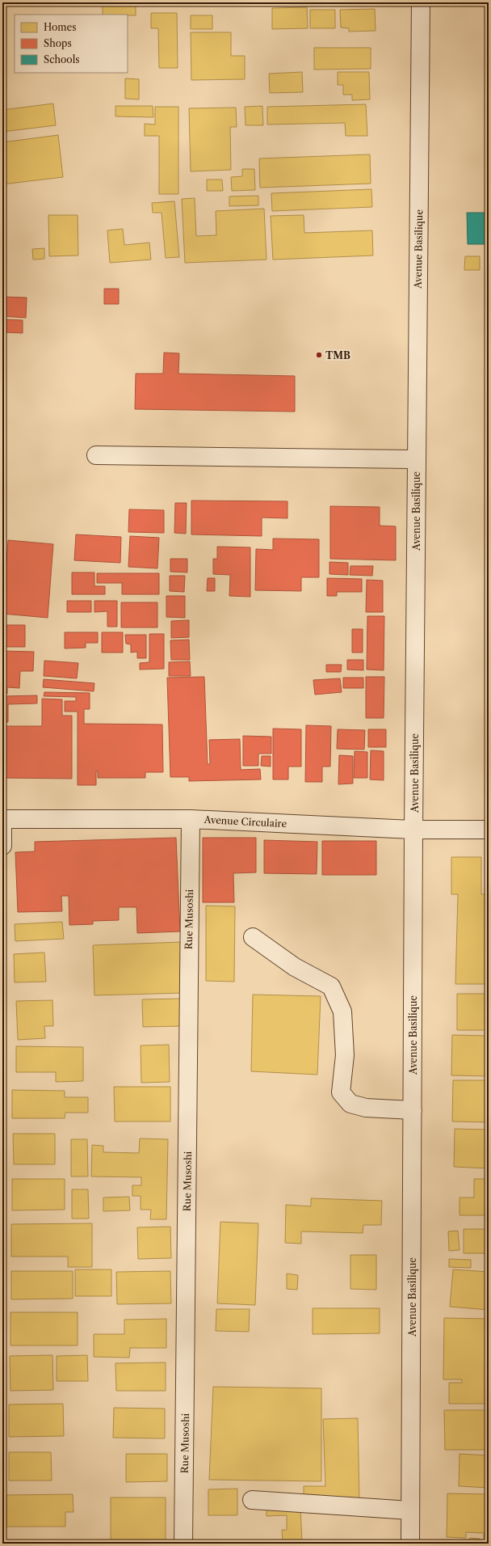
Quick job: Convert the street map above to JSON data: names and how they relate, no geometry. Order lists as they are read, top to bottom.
{
  "streets": {
    "street": ["Avenue Basilique", "Avenue Circulaire", "Rue Musoshi"]
  },
  "crossings": [
    ["Avenue Basilique", "Avenue Circulaire"],
    ["Avenue Circulaire", "Rue Musoshi"]
  ],
  "places": ["TMB"],
  "legend": ["Homes", "Shops", "Schools"]
}
